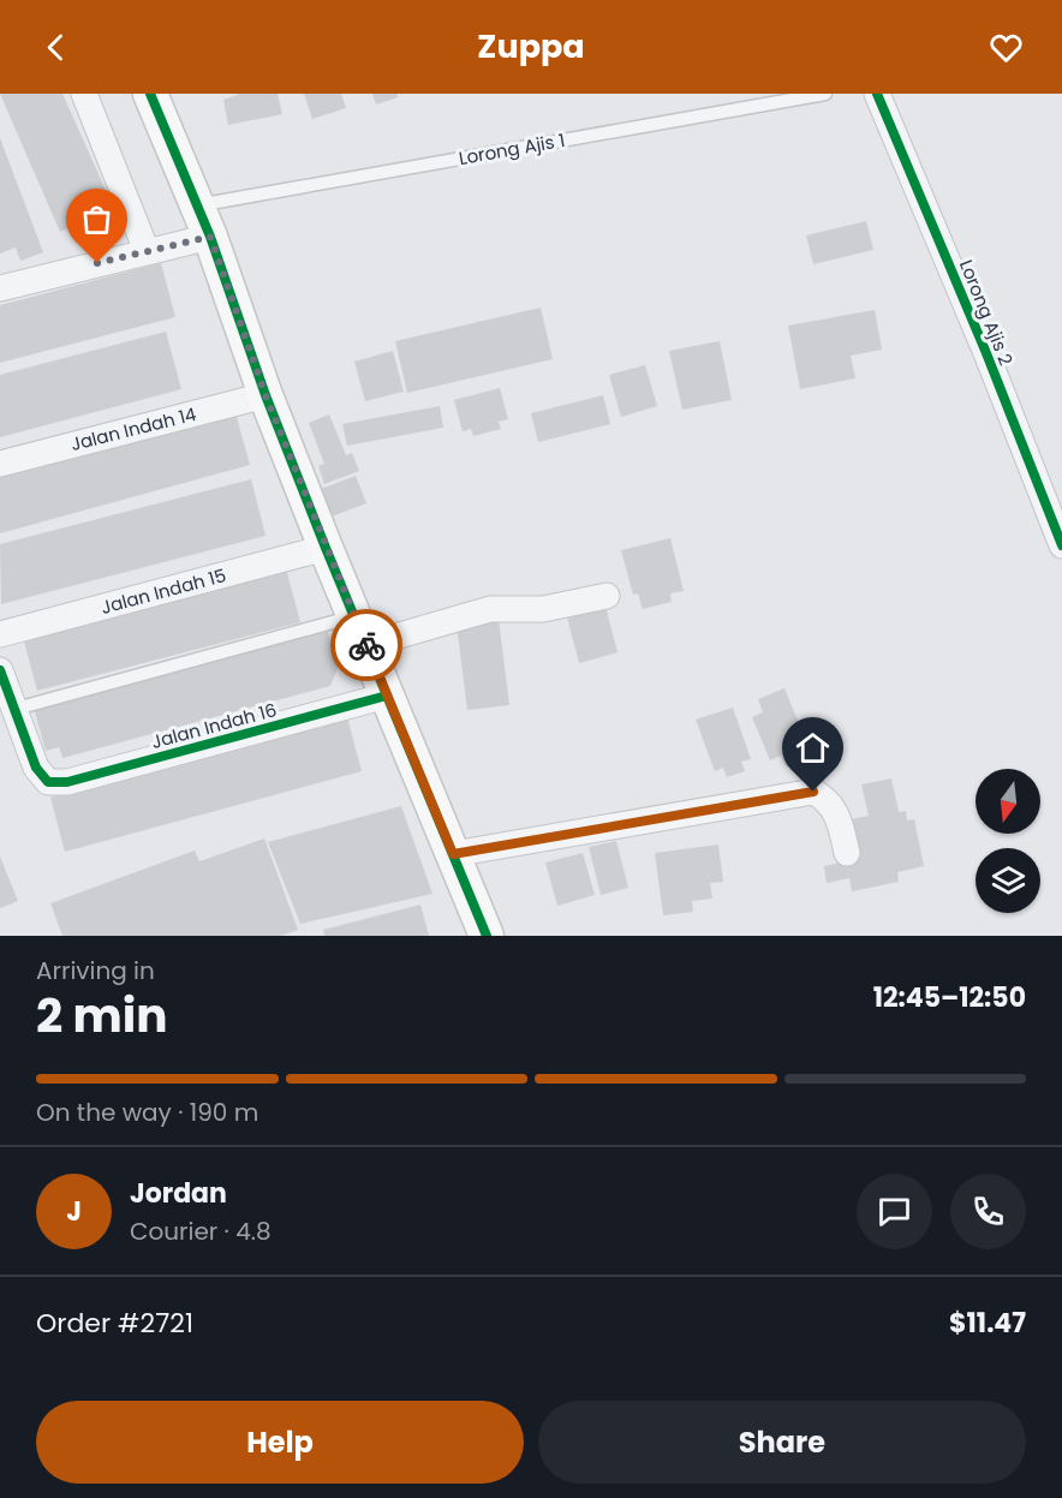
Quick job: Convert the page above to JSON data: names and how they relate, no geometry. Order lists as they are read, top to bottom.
{
  "streets": {
    "street": [
      "Lorong Ajis 2",
      "Jalan Indah 14",
      "Jalan Indah 15",
      "Jalan Indah 16"
    ],
    "lane": ["Lorong Ajis 1"]
  },
  "north": "bottom",
  "page": {
    "header": "Zuppa",
    "heading": ["2 min", "Arriving in", "12:45–12:50"],
    "panel": [
      "Jordan",
      "Courier · 4.8",
      "Order #2721",
      "$11.47"
    ],
    "bar": "On the way · 190 m",
    "round": "J",
    "buttons": ["Help", "Share"]
  }
}
